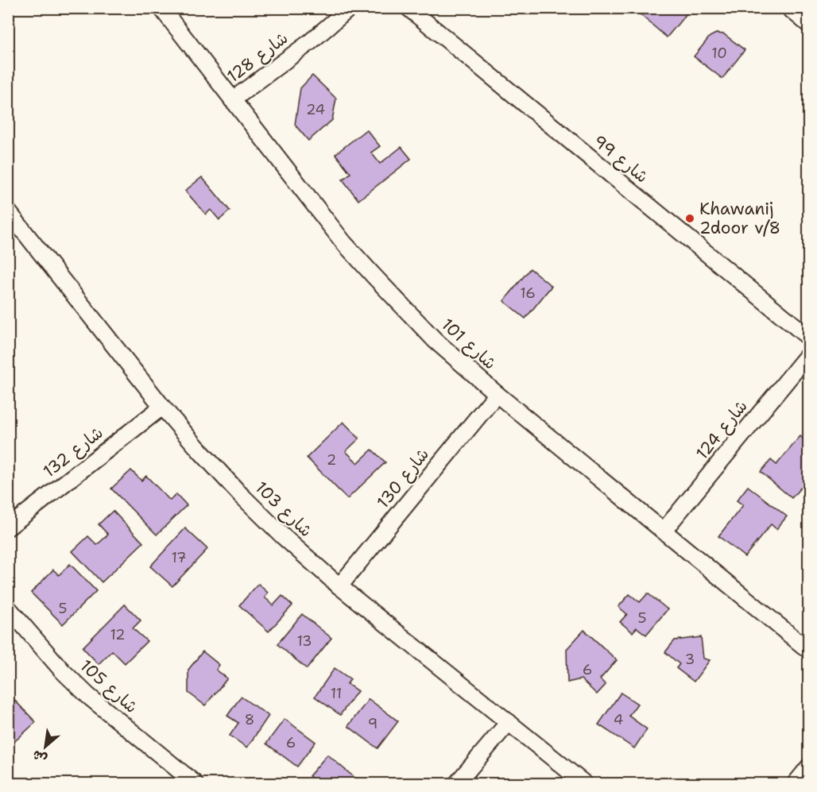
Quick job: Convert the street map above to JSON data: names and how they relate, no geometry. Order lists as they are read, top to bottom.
{
  "streets": {
    "street": [
      "شارع 128",
      "شارع 99",
      "شارع 101",
      "شارع 124",
      "شارع 132",
      "شارع 130",
      "شارع 103",
      "شارع 105"
    ]
  },
  "crossings": [
    ["شارع 128", "شارع 101"],
    ["شارع 101", "شارع 124"],
    ["شارع 101", "شارع 130"],
    ["شارع 132", "شارع 103"],
    ["شارع 130", "شارع 103"]
  ],
  "places": ["Khawanij 2door v/8"],
  "house_numbers": [
    "10",
    "24",
    "16",
    "2",
    "17",
    "5",
    "5",
    "12",
    "13",
    "3",
    "6",
    "11",
    "8",
    "4",
    "9",
    "6"
  ],
  "north": "bottom left"
}
